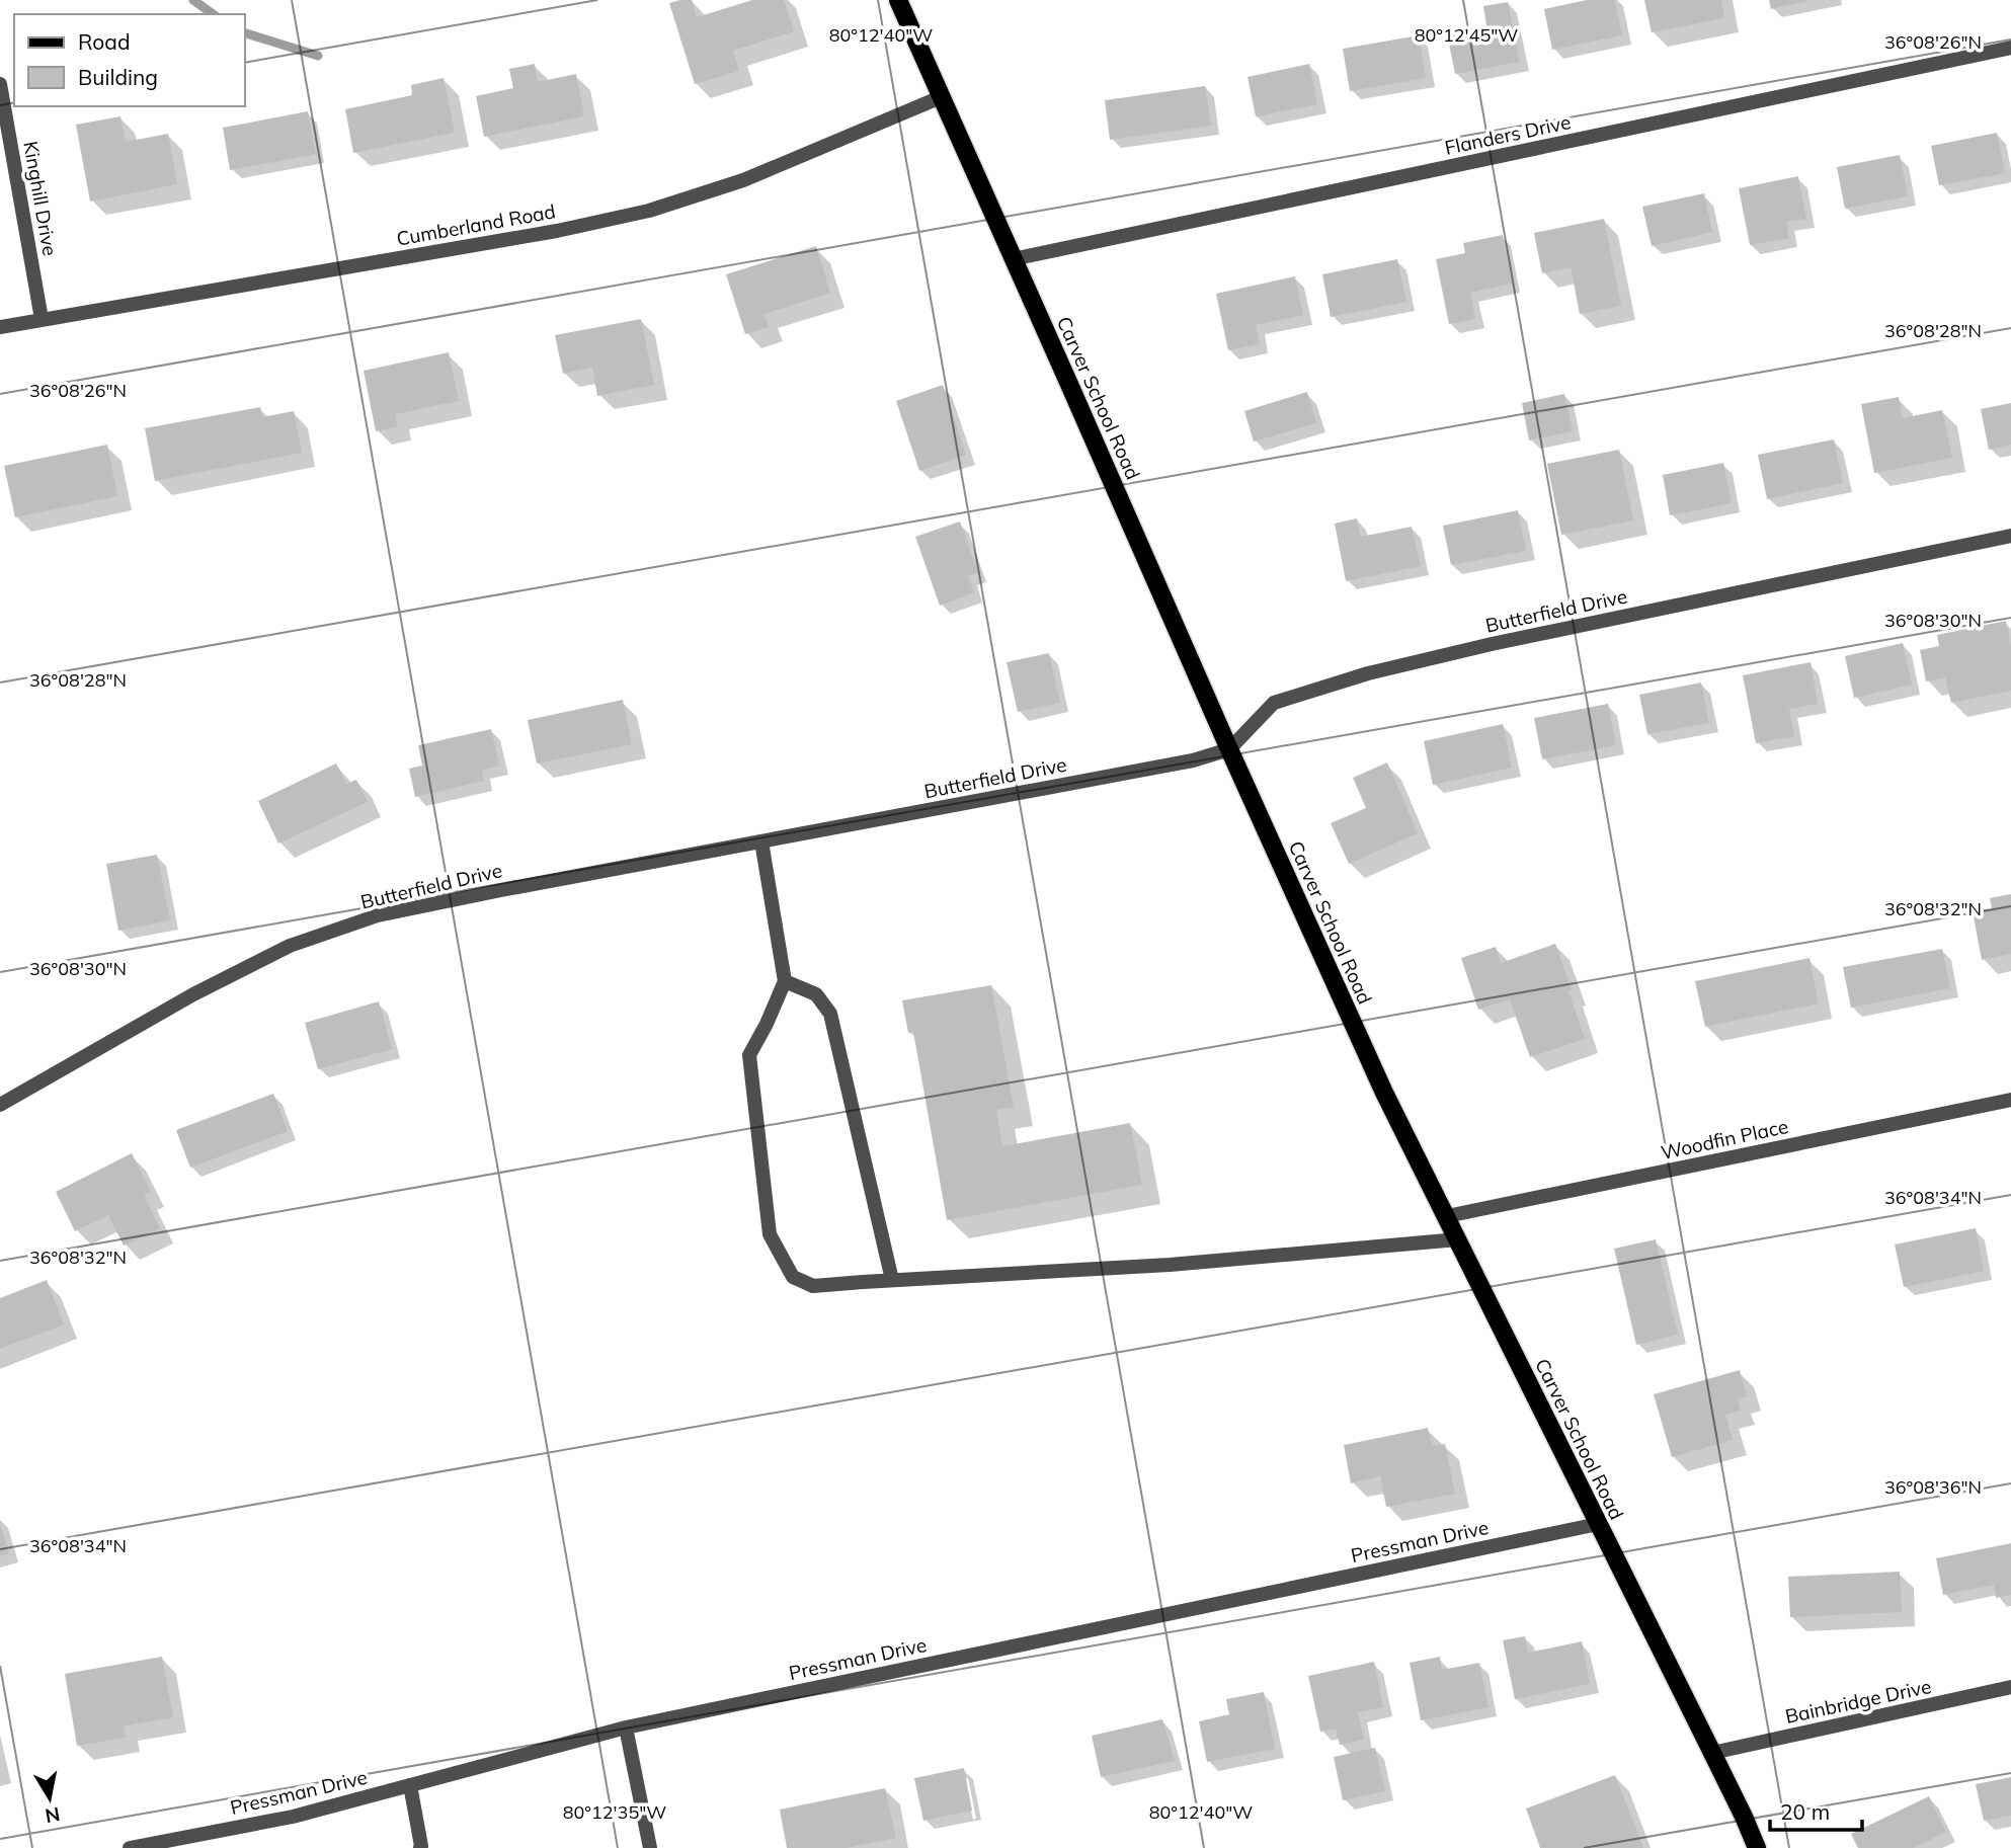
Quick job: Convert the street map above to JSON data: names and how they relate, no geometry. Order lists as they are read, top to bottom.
{
  "streets": {
    "main road": ["Carver School Road"],
    "street": [
      "Flanders Drive",
      "Kinghill Drive",
      "Cumberland Road",
      "Butterfield Drive",
      "Woodfin Place",
      "Pressman Drive",
      "Bainbridge Drive"
    ]
  },
  "crossings": [
    ["Flanders Drive", "Carver School Road"],
    ["Kinghill Drive", "Cumberland Road"],
    ["Cumberland Road", "Carver School Road"],
    ["Carver School Road", "Butterfield Drive"],
    ["Carver School Road", "Woodfin Place"],
    ["Carver School Road", "Pressman Drive"],
    ["Carver School Road", "Bainbridge Drive"]
  ],
  "legend": ["Road", "Building"],
  "scale_bar": "20 m",
  "north": "bottom",
  "coordinates": [
    "80°12'40\"W",
    "80°12'45\"W",
    "36°08'26\"N",
    "36°08'28\"N",
    "36°08'30\"N",
    "36°08'32\"N",
    "36°08'34\"N",
    "36°08'36\"N",
    "80°12'35\"W"
  ]
}
